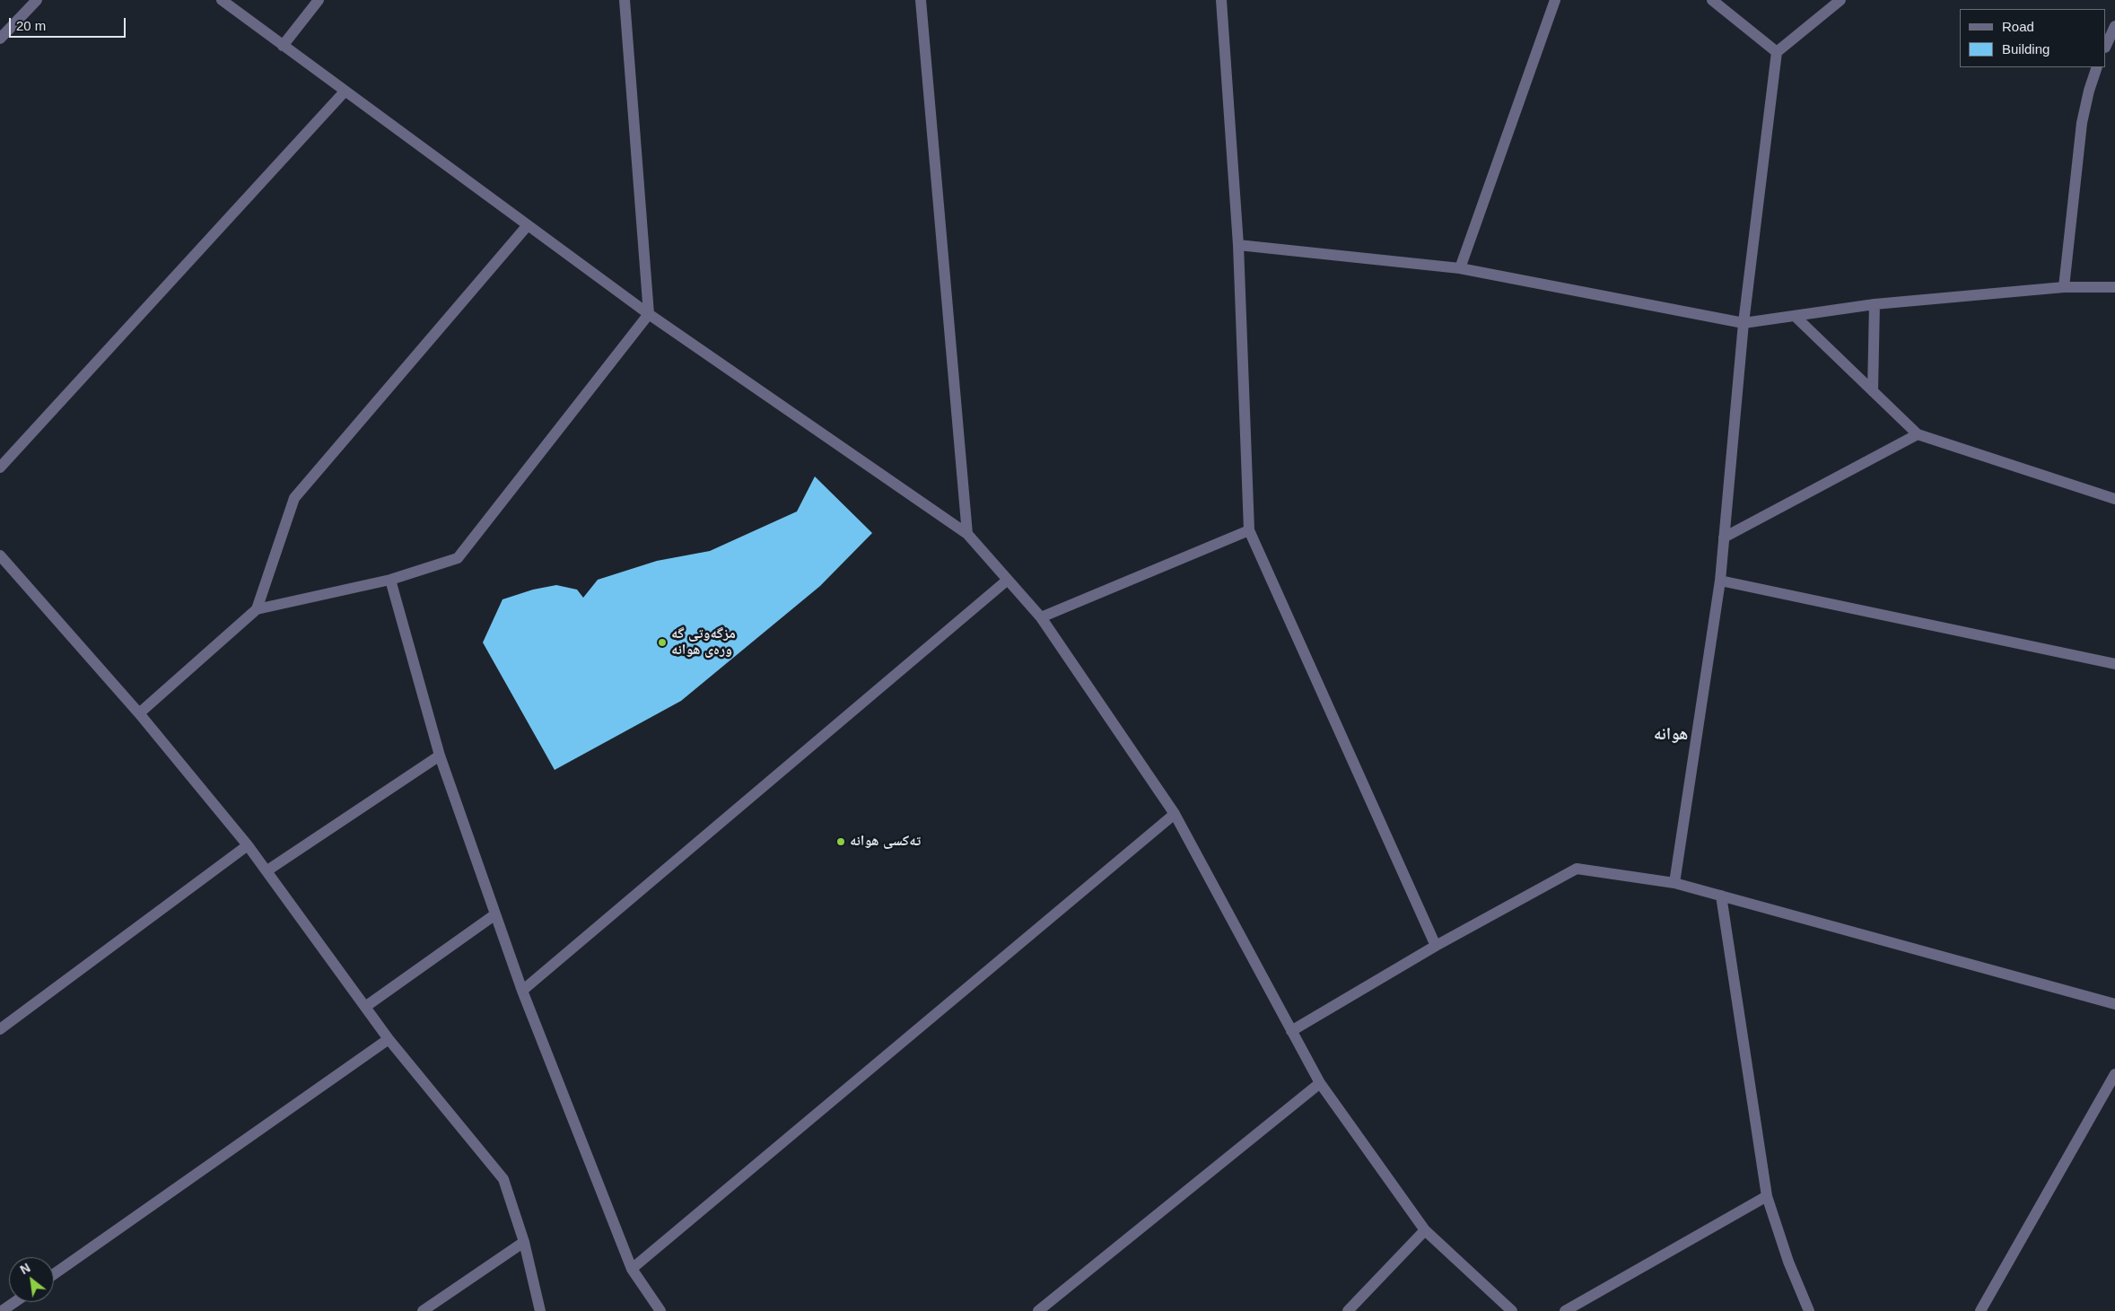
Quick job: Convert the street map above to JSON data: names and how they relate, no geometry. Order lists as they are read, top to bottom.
{
  "districts": ["هوانە"],
  "places": ["مزگەوتی گە ورەی هوانە", "تەکسی هوانە"],
  "legend": ["Road", "Building"],
  "scale_bar": "20 m",
  "north": "top left"
}
